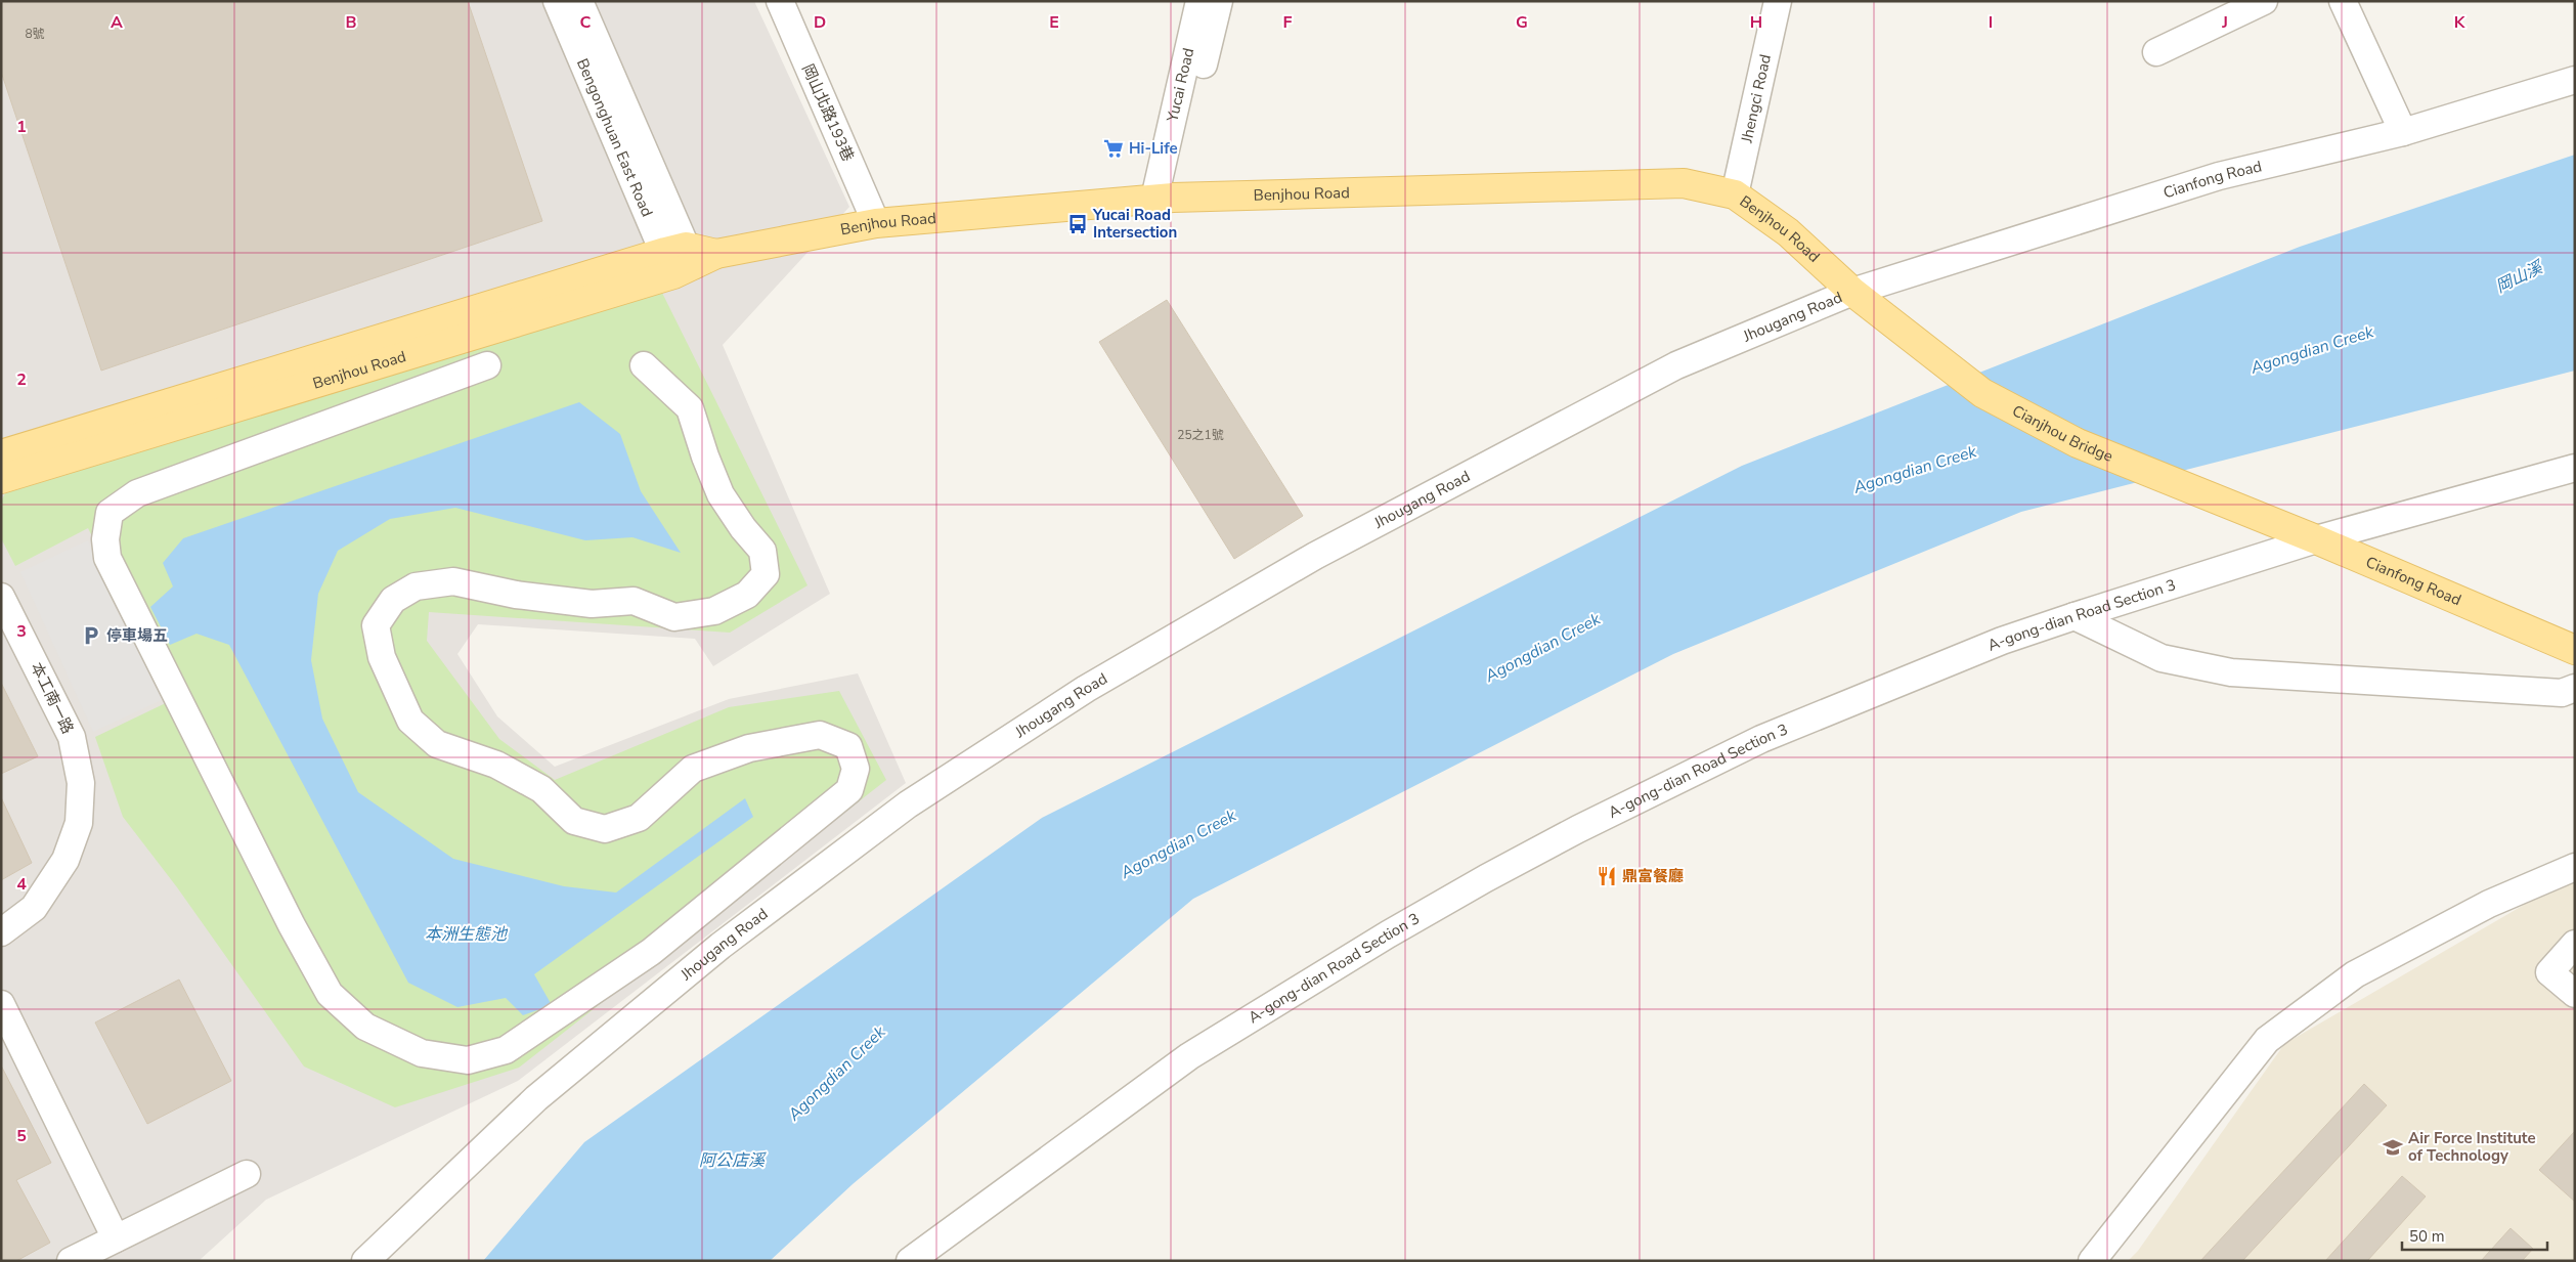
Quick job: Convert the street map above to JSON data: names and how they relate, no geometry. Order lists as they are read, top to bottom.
{
  "streets": {
    "main road": ["Cianfong Road", "Benjhou Road", "Cianjhou Bridge"],
    "street": [
      "Yucai Road",
      "Jhengci Road",
      "岡山北路193巷",
      "Bengonghuan East Road",
      "Jhougang Road",
      "A-gong-dian Road Section 3",
      "本工南一路"
    ]
  },
  "crossings": [
    ["Yucai Road", "Benjhou Road"],
    ["Jhengci Road", "Benjhou Road"],
    ["岡山北路193巷", "Benjhou Road"],
    ["Bengonghuan East Road", "Benjhou Road"],
    ["Cianfong Road", "Benjhou Road"],
    ["Cianfong Road", "Jhougang Road"],
    ["Cianfong Road", "Cianjhou Bridge"],
    ["Cianfong Road", "A-gong-dian Road Section 3"],
    ["Benjhou Road", "Jhougang Road"],
    ["Benjhou Road", "Cianjhou Bridge"]
  ],
  "water": [
    "岡山溪",
    "Agongdian Creek",
    "本洲生態池",
    "阿公店溪"
  ],
  "places": {
    "supermarket": ["Hi-Life"],
    "bus stop": ["Yucai Road Intersection"],
    "parking": ["停車場五"],
    "restaurant": ["鼎富餐廳"],
    "school or university": ["Air Force Institute of Technology"]
  },
  "house_numbers": ["8號", "25之1號"],
  "scale_bar": "50 m",
  "grid": {
    "columns": [
      "A",
      "B",
      "C",
      "D",
      "E",
      "F",
      "G",
      "H",
      "I",
      "J",
      "K"
    ],
    "rows": [
      "1",
      "2",
      "3",
      "4",
      "5"
    ]
  }
}
